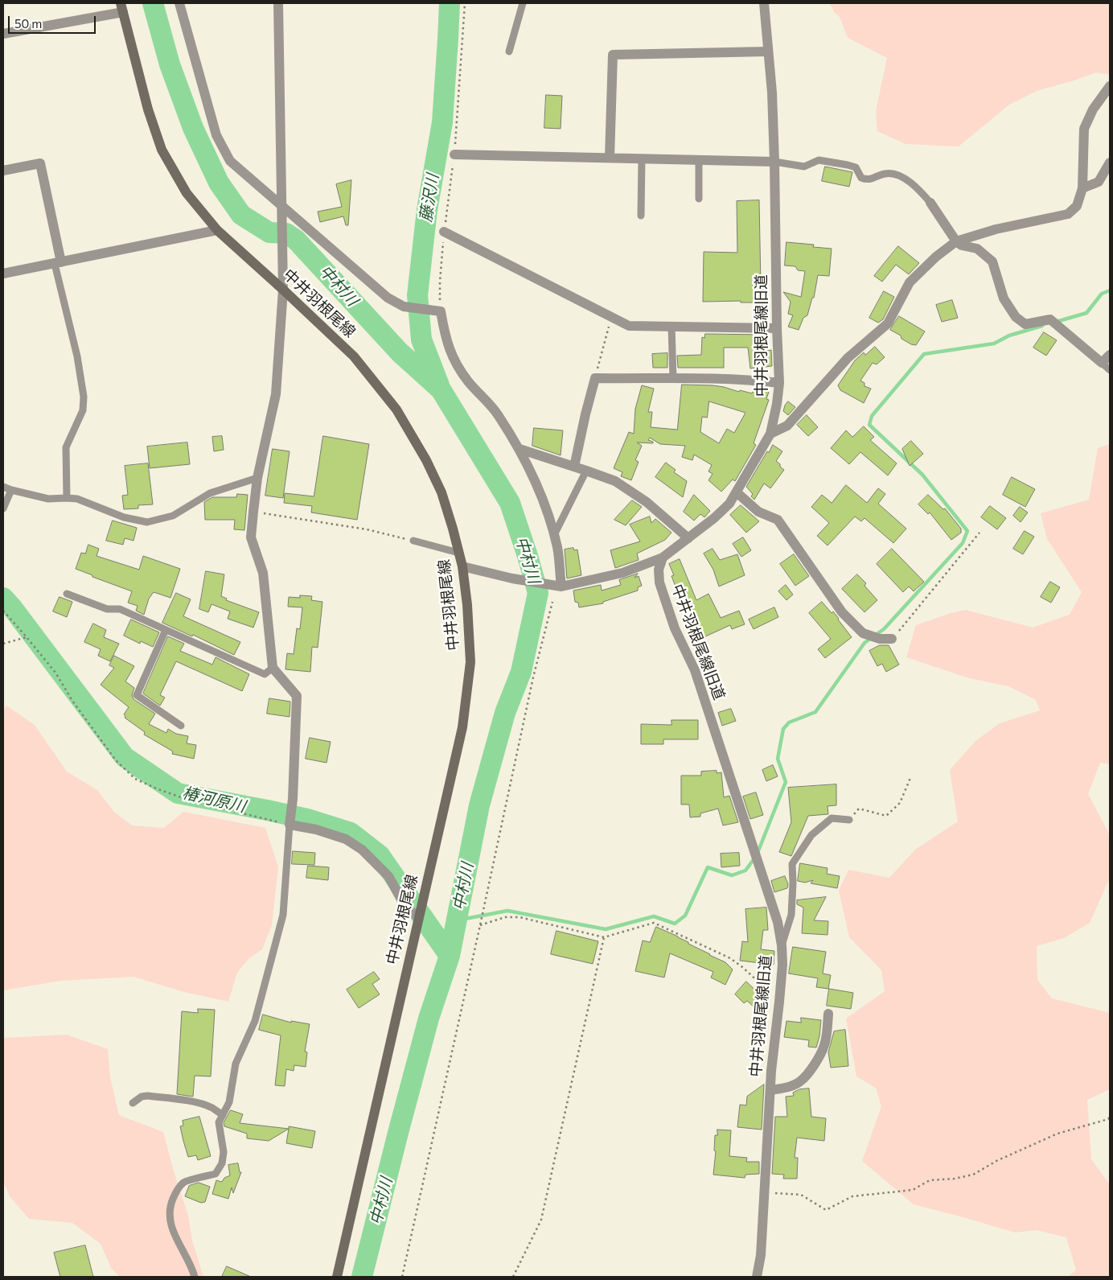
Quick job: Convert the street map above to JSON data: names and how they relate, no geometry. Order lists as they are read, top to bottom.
{
  "streets": {
    "main road": ["中井羽根尾線"],
    "street": ["中井羽根尾線旧道"]
  },
  "water": ["藤沢川", "中村川", "椿河原川"],
  "scale_bar": "50 m"
}
